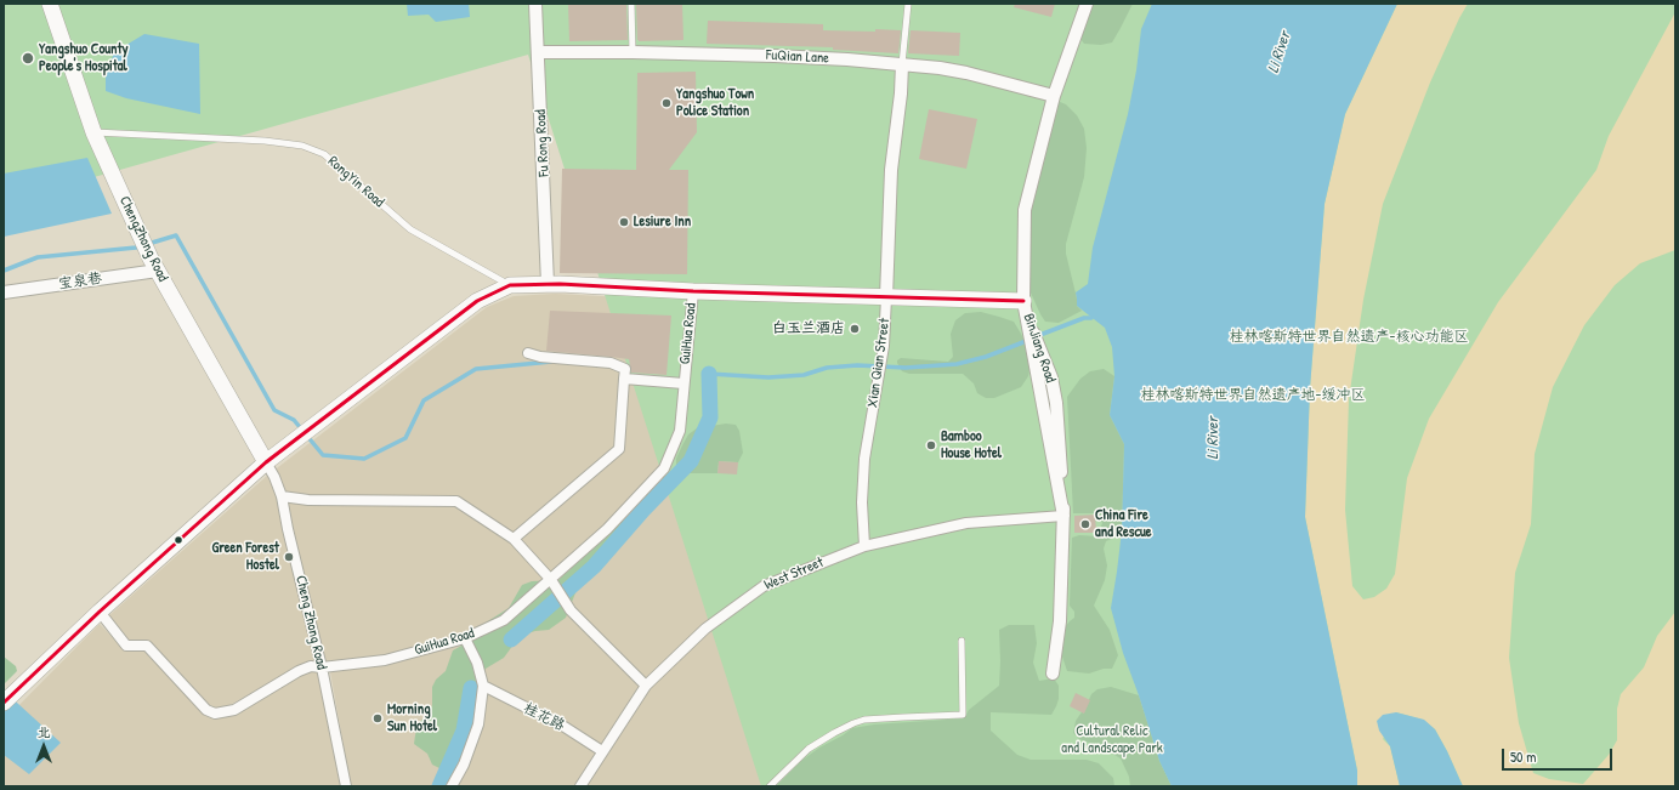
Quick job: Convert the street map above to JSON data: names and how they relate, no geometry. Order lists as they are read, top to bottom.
{
  "streets": {
    "street": [
      "FuQian Lane",
      "Fu Rong Road",
      "ChengZhong Road",
      "宝泉巷",
      "GuiHua Road",
      "BinJiang Road",
      "Xian Qian Street",
      "West Street",
      "Cheng Zhong Road",
      "桂花路"
    ],
    "lane": ["RongYin Road"]
  },
  "crossings": [
    ["FuQian Lane", "Fu Rong Road"],
    ["FuQian Lane", "BinJiang Road"],
    ["FuQian Lane", "Xian Qian Street"],
    ["RongYin Road", "ChengZhong Road"],
    ["ChengZhong Road", "宝泉巷"],
    ["ChengZhong Road", "Cheng Zhong Road"],
    ["GuiHua Road", "Cheng Zhong Road"],
    ["BinJiang Road", "West Street"],
    ["Xian Qian Street", "West Street"],
    ["West Street", "桂花路"]
  ],
  "water": ["Li River"],
  "parks": ["桂林喀斯特世界自然遗产-核心功能区", "桂林喀斯特世界自然遗产地-缓冲区", "Cultural Relic and Landscape Park"],
  "places": [
    "Yangshuo County People's Hospital",
    "Yangshuo Town Police Station",
    "Lesiure Inn",
    "白玉兰酒店",
    "Bamboo House Hotel",
    "China Fire and Rescue",
    "Green Forest Hostel",
    "Morning Sun Hotel"
  ],
  "scale_bar": "50 m",
  "north": "top"
}
